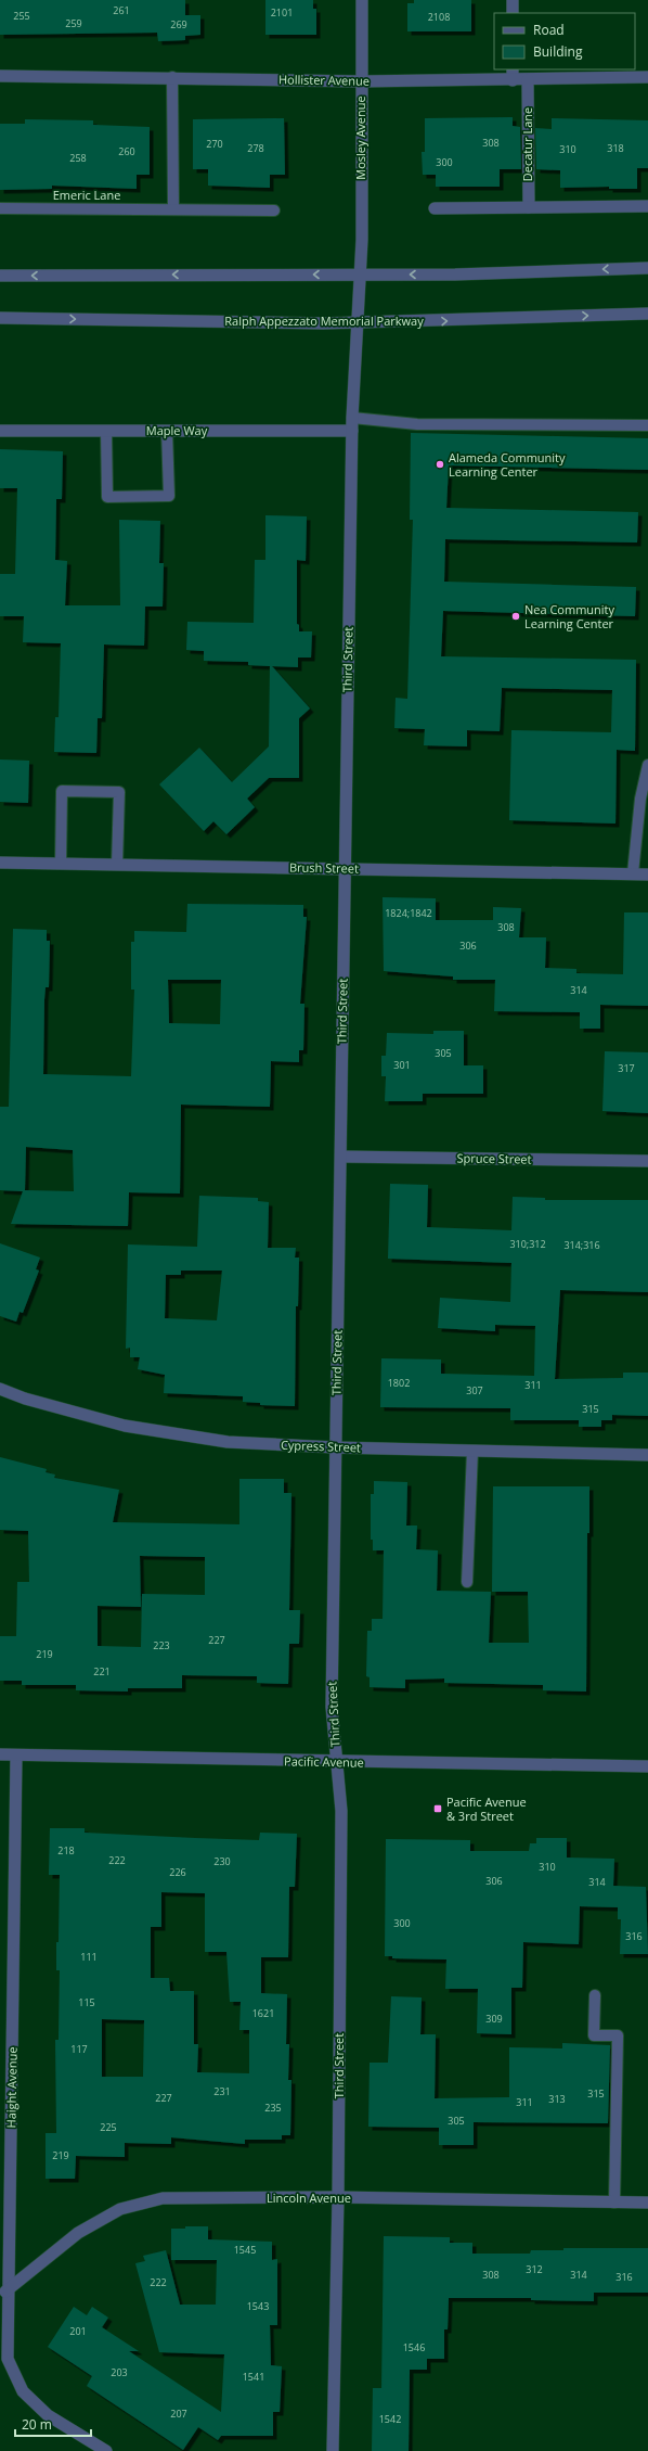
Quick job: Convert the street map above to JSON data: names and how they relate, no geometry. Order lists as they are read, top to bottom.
{
  "streets": {
    "street": [
      "Hollister Avenue",
      "Mosley Avenue",
      "Decatur Lane",
      "Ralph Appezzato Memorial Parkway",
      "Maple Way",
      "Third Street",
      "Brush Street",
      "Spruce Street",
      "Cypress Street",
      "Pacific Avenue",
      "Haight Avenue",
      "Lincoln Avenue"
    ],
    "lane": ["Emeric Lane"]
  },
  "crossings": [
    ["Hollister Avenue", "Mosley Avenue"],
    ["Hollister Avenue", "Decatur Lane"],
    ["Mosley Avenue", "Third Street"],
    ["Ralph Appezzato Memorial Parkway", "Third Street"],
    ["Maple Way", "Third Street"],
    ["Third Street", "Brush Street"],
    ["Third Street", "Spruce Street"],
    ["Third Street", "Cypress Street"],
    ["Third Street", "Pacific Avenue"],
    ["Third Street", "Lincoln Avenue"],
    ["Pacific Avenue", "Haight Avenue"],
    ["Haight Avenue", "Lincoln Avenue"]
  ],
  "places": {
    "other": ["Alameda Community Learning Center", "Nea Community Learning Center"],
    "transit": ["Pacific Avenue & 3rd Street"]
  },
  "house_numbers": [
    "261",
    "2101",
    "255",
    "2108",
    "259",
    "269",
    "308",
    "270",
    "278",
    "318",
    "310",
    "260",
    "258",
    "300",
    "1824;1842",
    "308",
    "306",
    "314",
    "305",
    "301",
    "317",
    "310;312",
    "314;316",
    "1802",
    "311",
    "307",
    "315",
    "227",
    "223",
    "219",
    "221",
    "218",
    "222",
    "230",
    "310",
    "226",
    "306",
    "314",
    "300",
    "316",
    "111",
    "115",
    "1621",
    "309",
    "117",
    "231",
    "315",
    "227",
    "313",
    "311",
    "235",
    "305",
    "225",
    "219",
    "1545",
    "312",
    "308",
    "314",
    "316",
    "222",
    "1543",
    "201",
    "1546",
    "203",
    "1541",
    "207",
    "1542"
  ],
  "legend": ["Road", "Building"],
  "scale_bar": "20 m"
}
